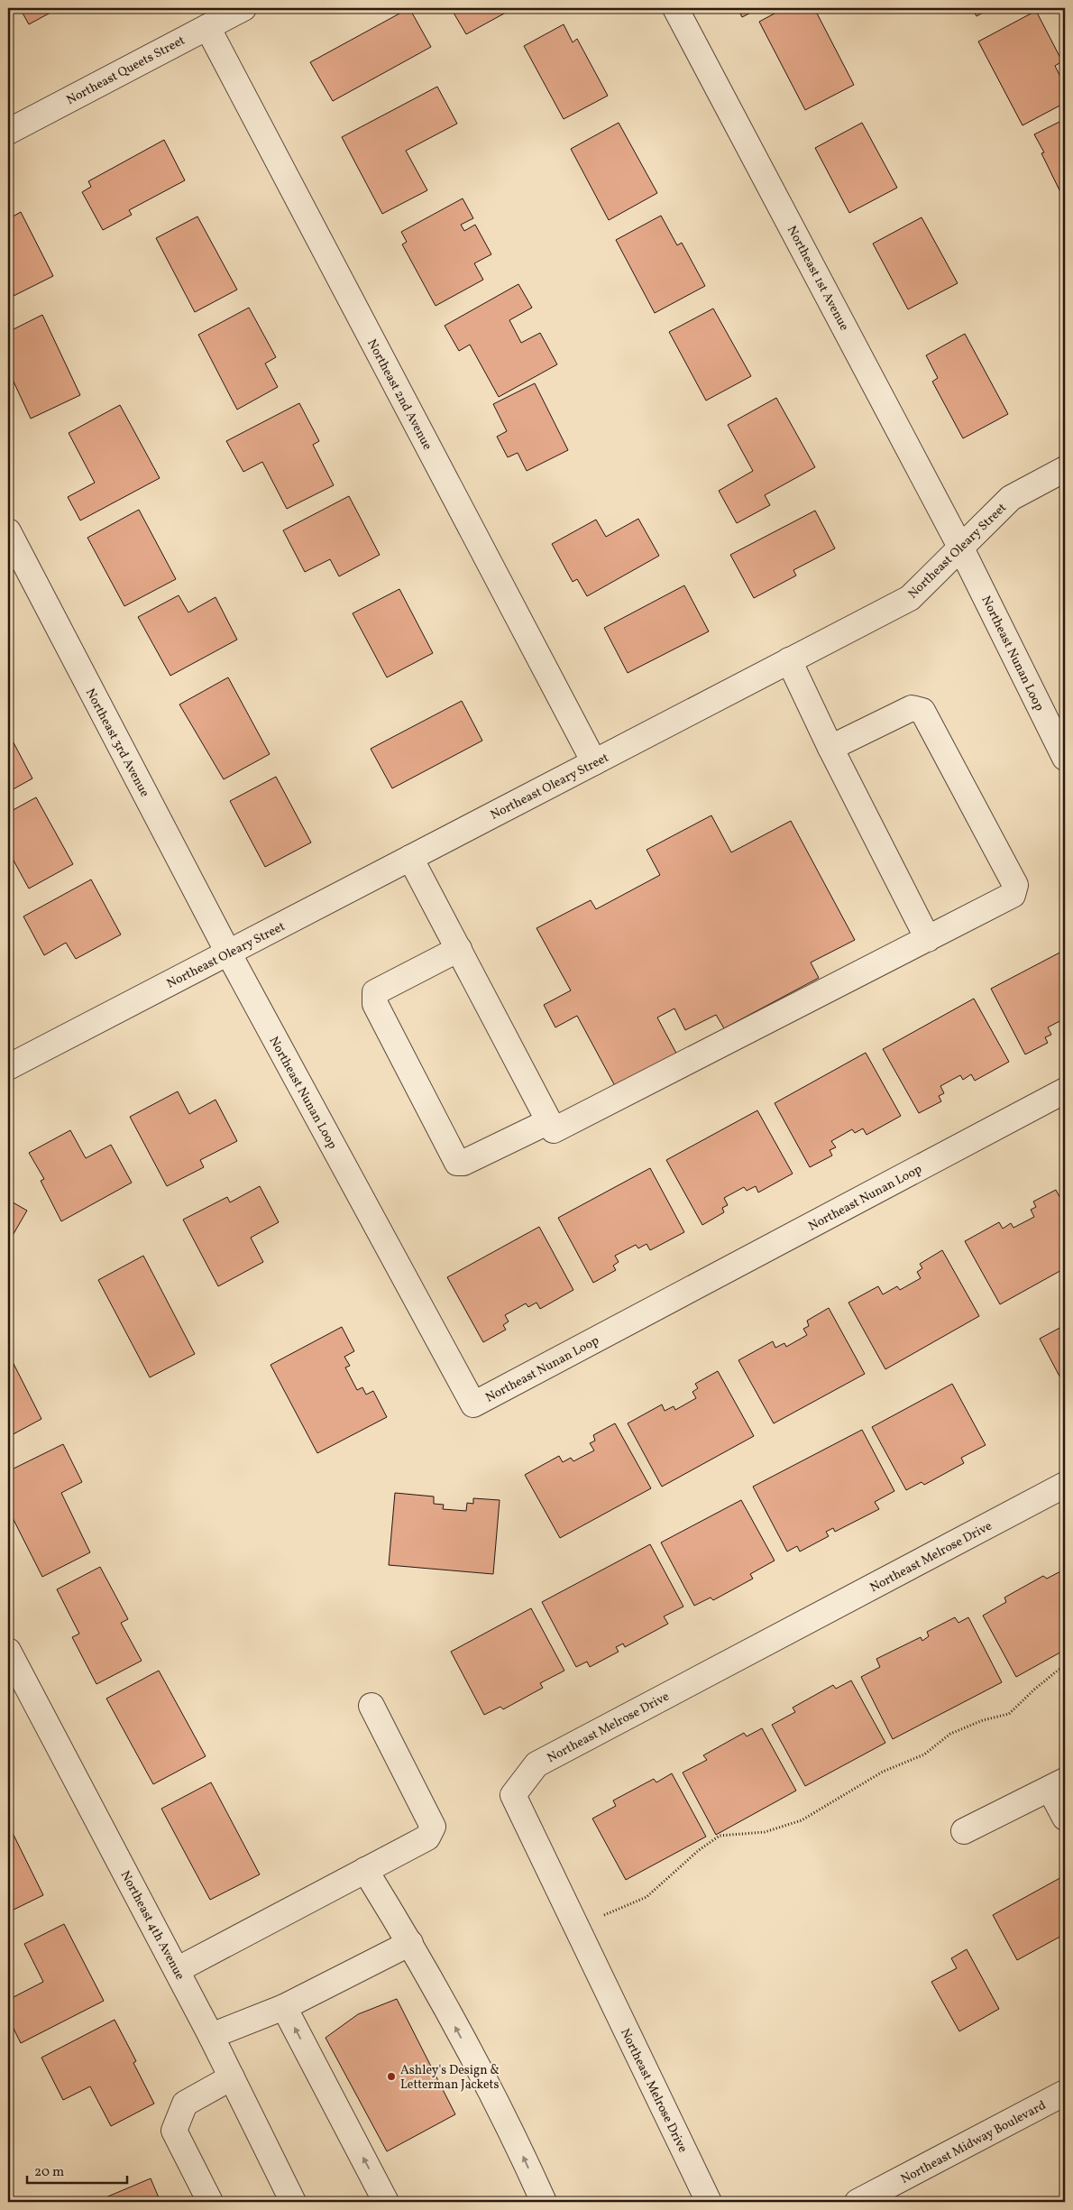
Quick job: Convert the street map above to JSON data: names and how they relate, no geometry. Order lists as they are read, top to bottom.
{
  "streets": {
    "street": [
      "Northeast Queets Street",
      "Northeast 1st Avenue",
      "Northeast 2nd Avenue",
      "Northeast Oleary Street",
      "Northeast Nunan Loop",
      "Northeast 3rd Avenue",
      "Northeast Melrose Drive",
      "Northeast 4th Avenue",
      "Northeast Midway Boulevard"
    ]
  },
  "crossings": [
    ["Northeast Queets Street", "Northeast 2nd Avenue"],
    ["Northeast 1st Avenue", "Northeast Oleary Street"],
    ["Northeast 1st Avenue", "Northeast Nunan Loop"],
    ["Northeast 2nd Avenue", "Northeast Oleary Street"],
    ["Northeast Oleary Street", "Northeast Nunan Loop"],
    ["Northeast Oleary Street", "Northeast 3rd Avenue"],
    ["Northeast Nunan Loop", "Northeast 3rd Avenue"]
  ],
  "places": ["Ashley's Design & Letterman Jackets"],
  "scale_bar": "20 m"
}
